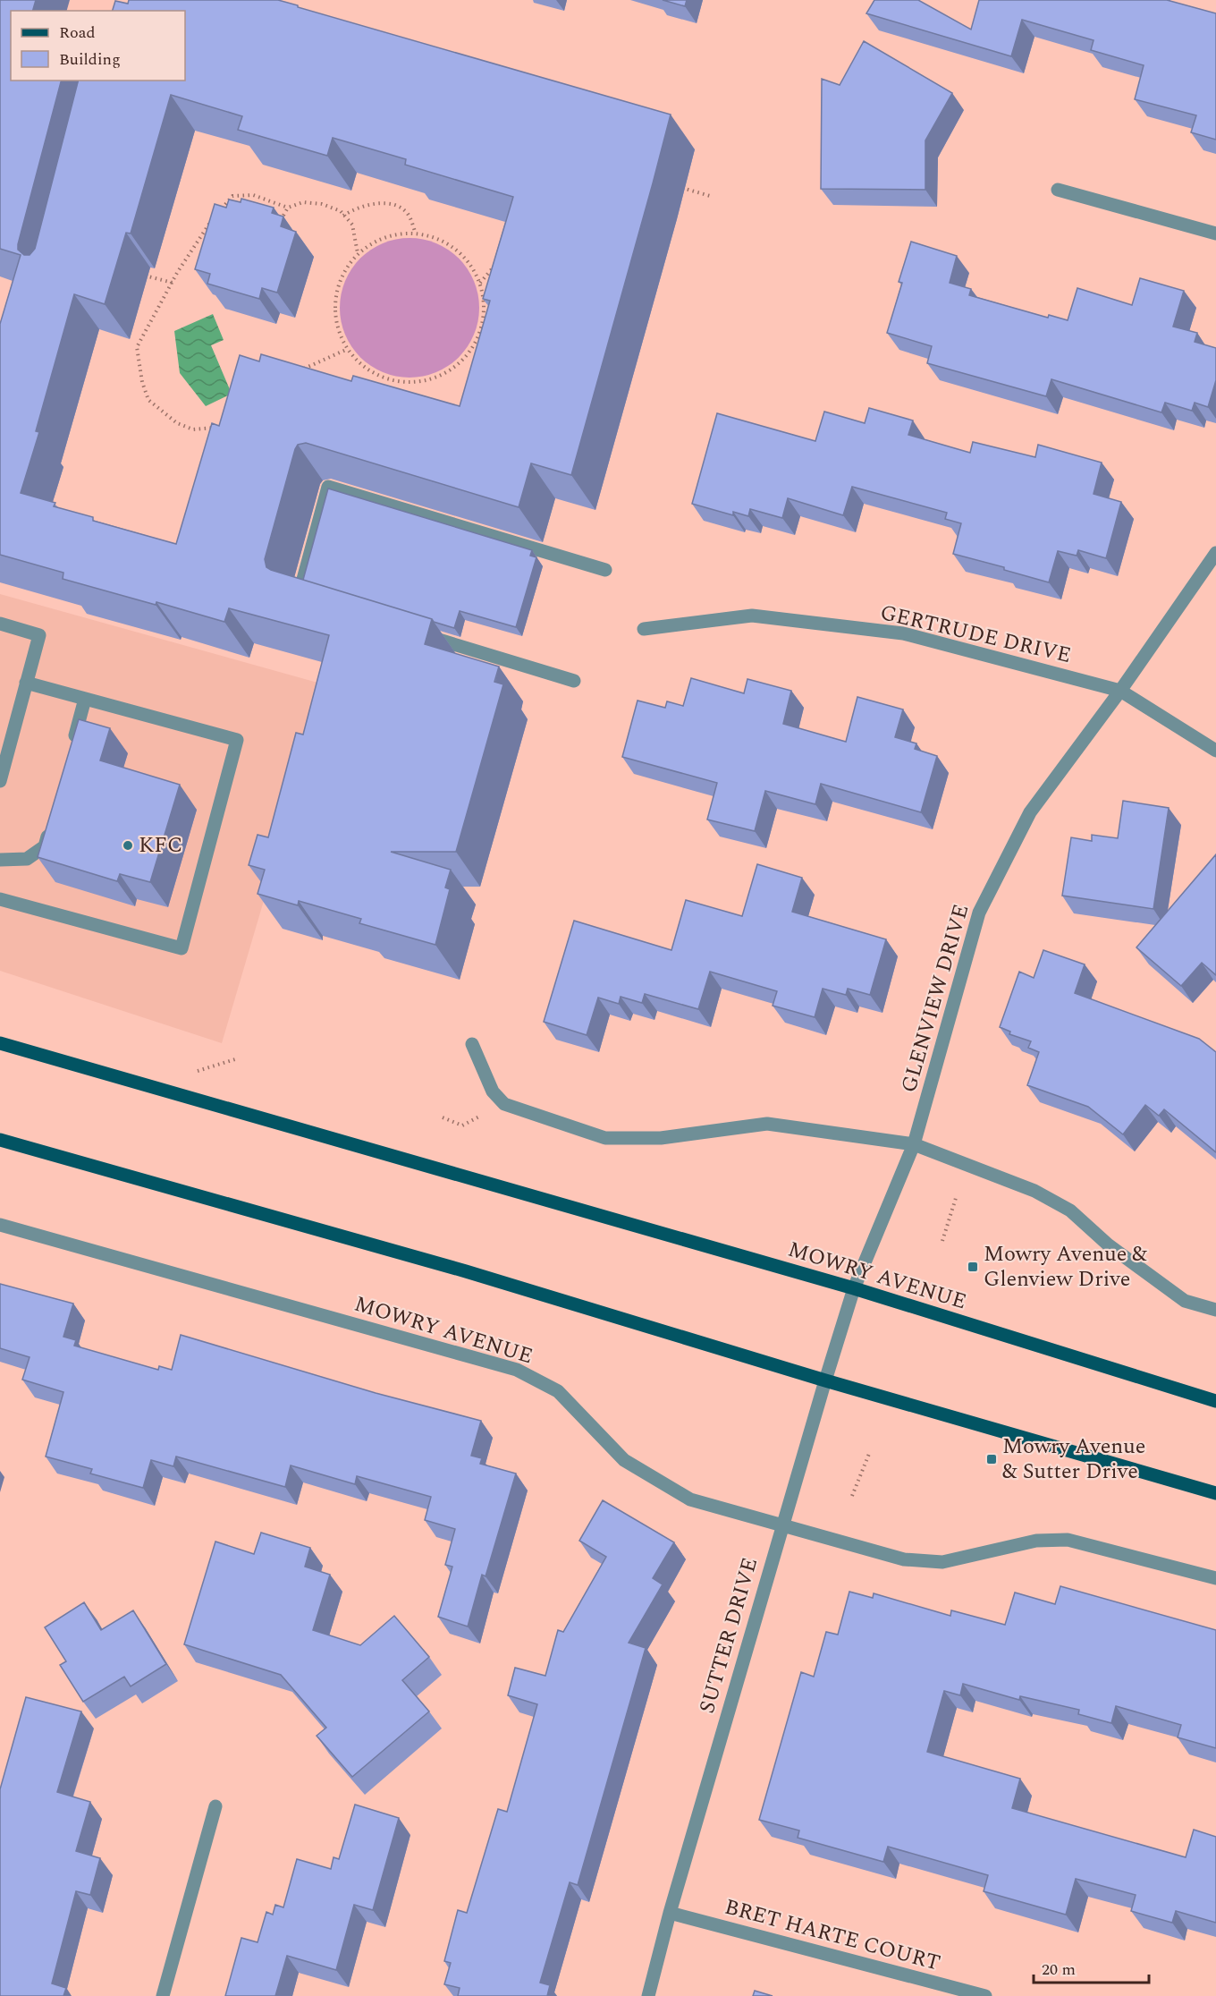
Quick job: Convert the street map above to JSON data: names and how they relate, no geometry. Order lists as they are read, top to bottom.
{
  "streets": {
    "main road": ["MOWRY AVENUE"],
    "street": [
      "GERTRUDE DRIVE",
      "GLENVIEW DRIVE",
      "SUTTER DRIVE",
      "BRET HARTE COURT"
    ]
  },
  "crossings": [
    ["GERTRUDE DRIVE", "GLENVIEW DRIVE"],
    ["GLENVIEW DRIVE", "MOWRY AVENUE"],
    ["GLENVIEW DRIVE", "SUTTER DRIVE"],
    ["MOWRY AVENUE", "SUTTER DRIVE"],
    ["SUTTER DRIVE", "BRET HARTE COURT"]
  ],
  "places": {
    "other": ["KFC"],
    "transit": ["Mowry Avenue & Glenview Drive", "Mowry Avenue & Sutter Drive"]
  },
  "legend": ["Road", "Building"],
  "scale_bar": "20 m"
}
